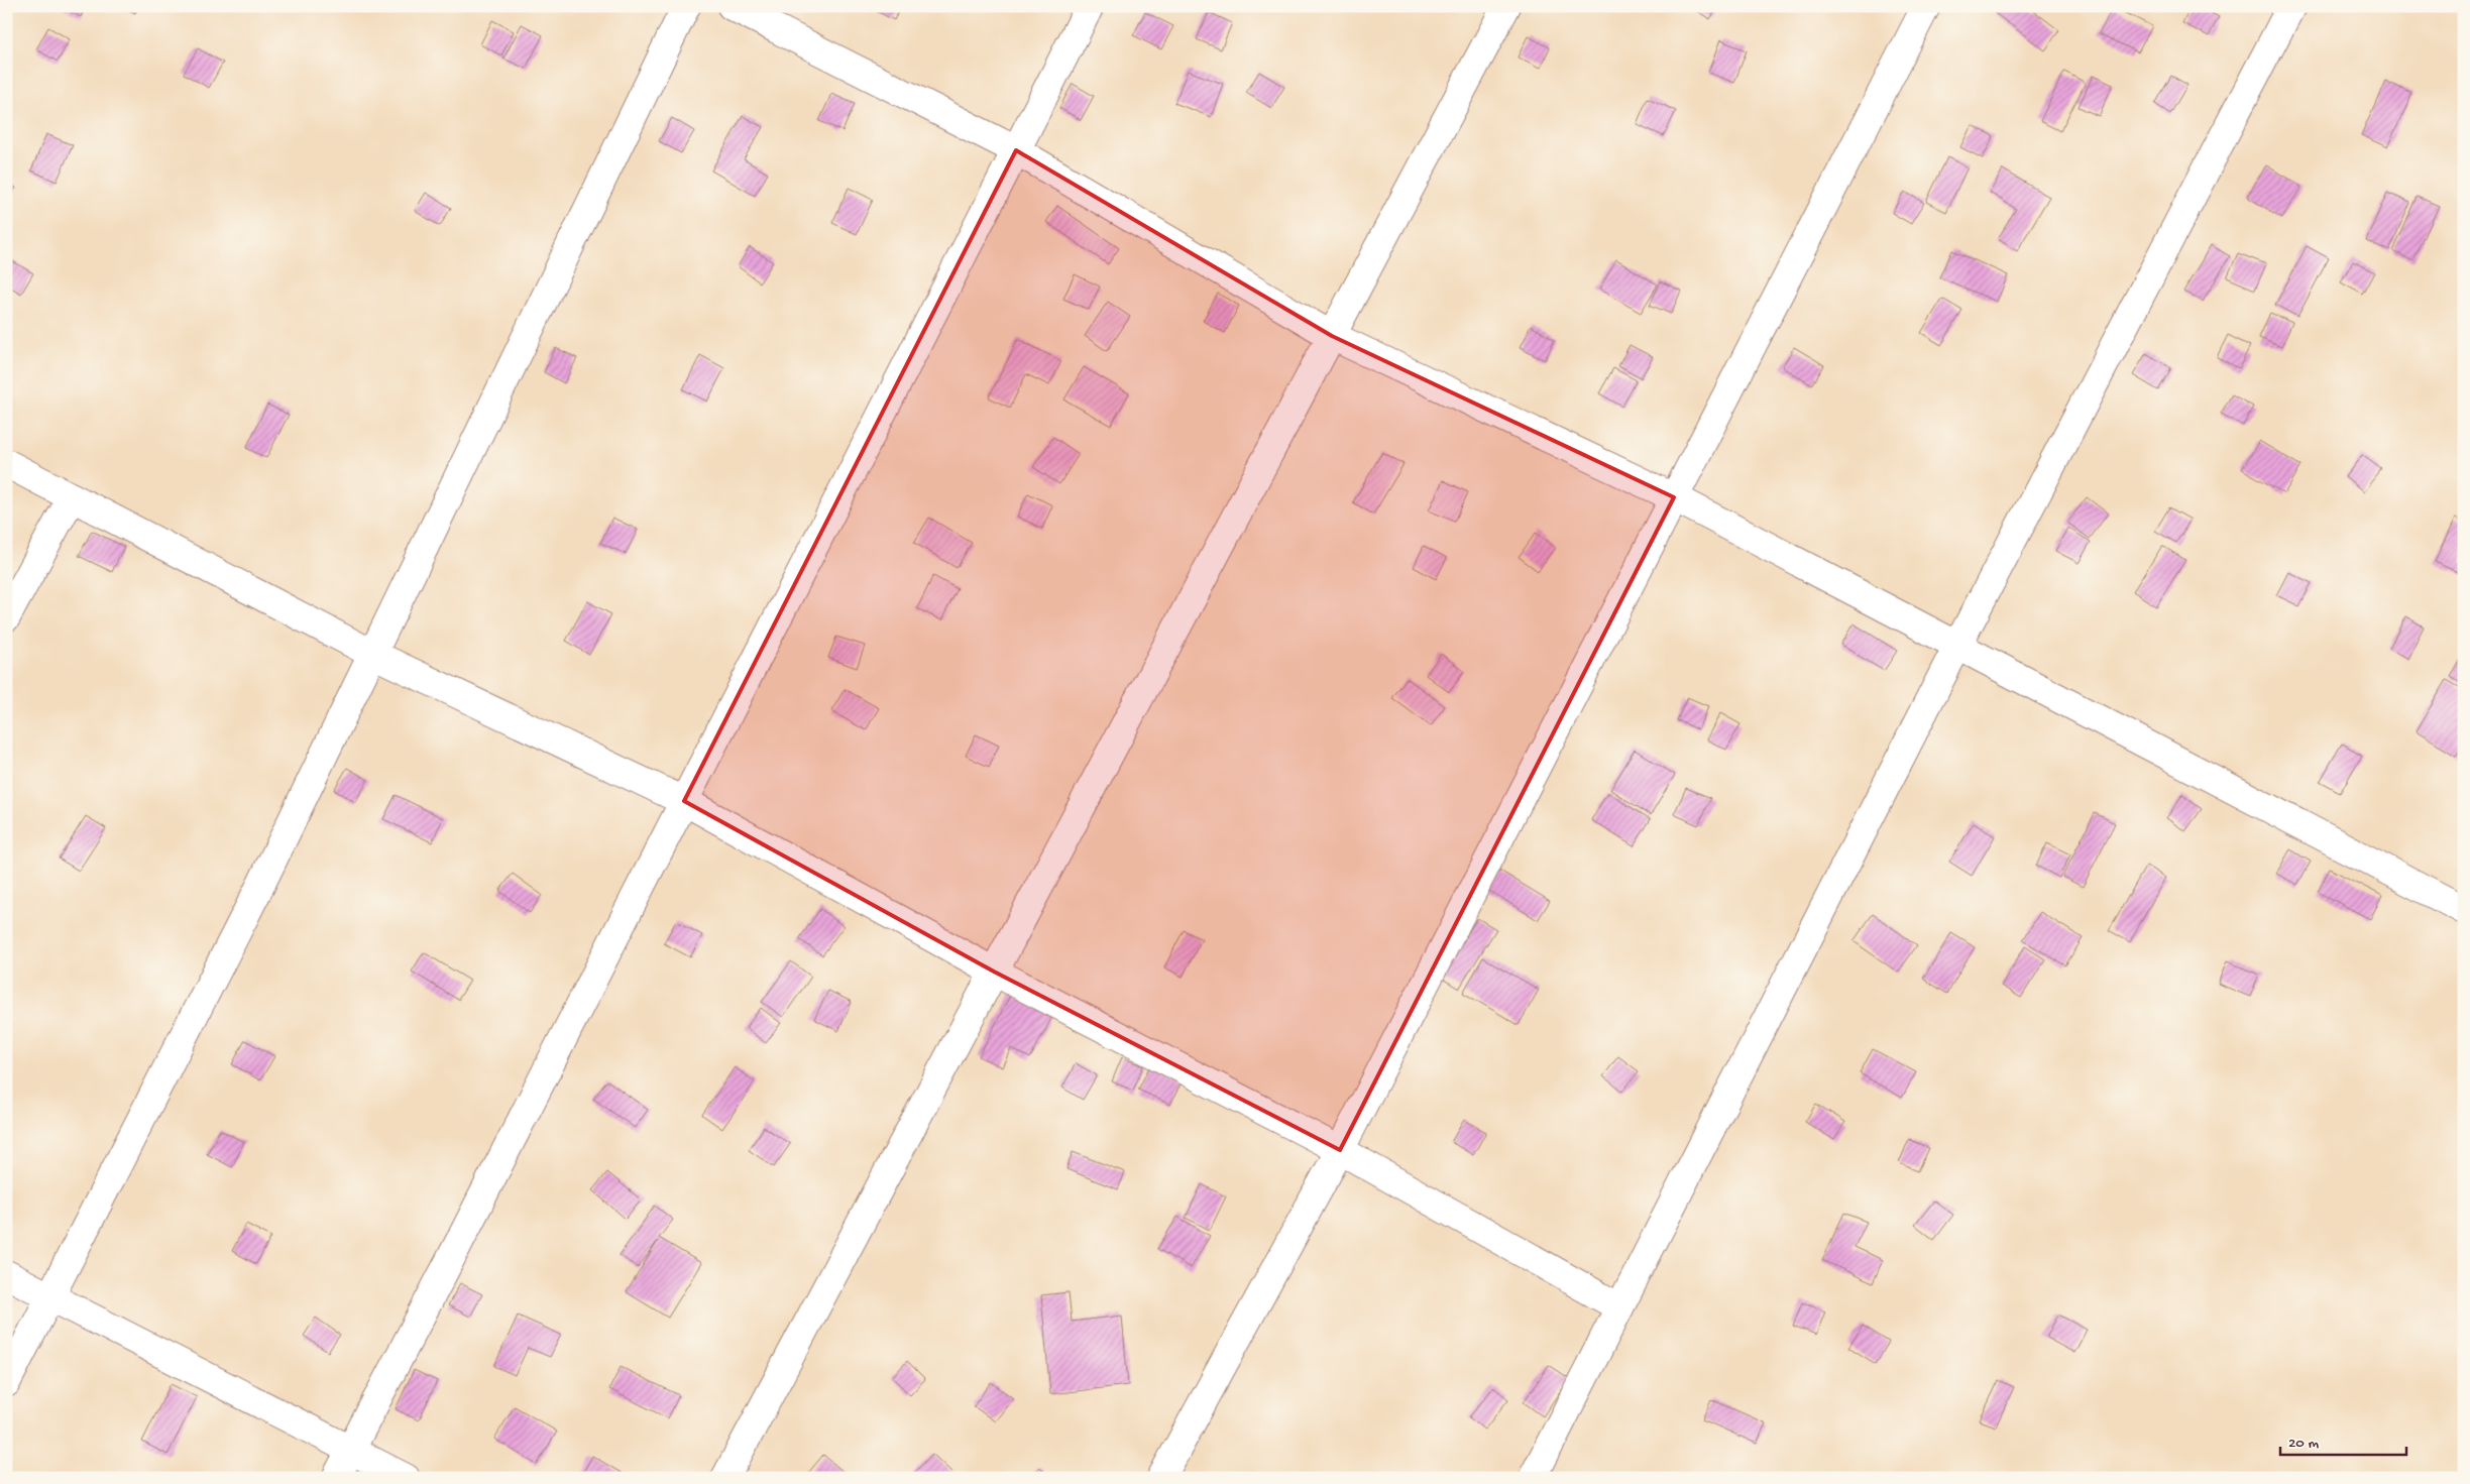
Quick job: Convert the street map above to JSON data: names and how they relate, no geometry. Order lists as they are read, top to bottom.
{
  "scale_bar": "20 m"
}
